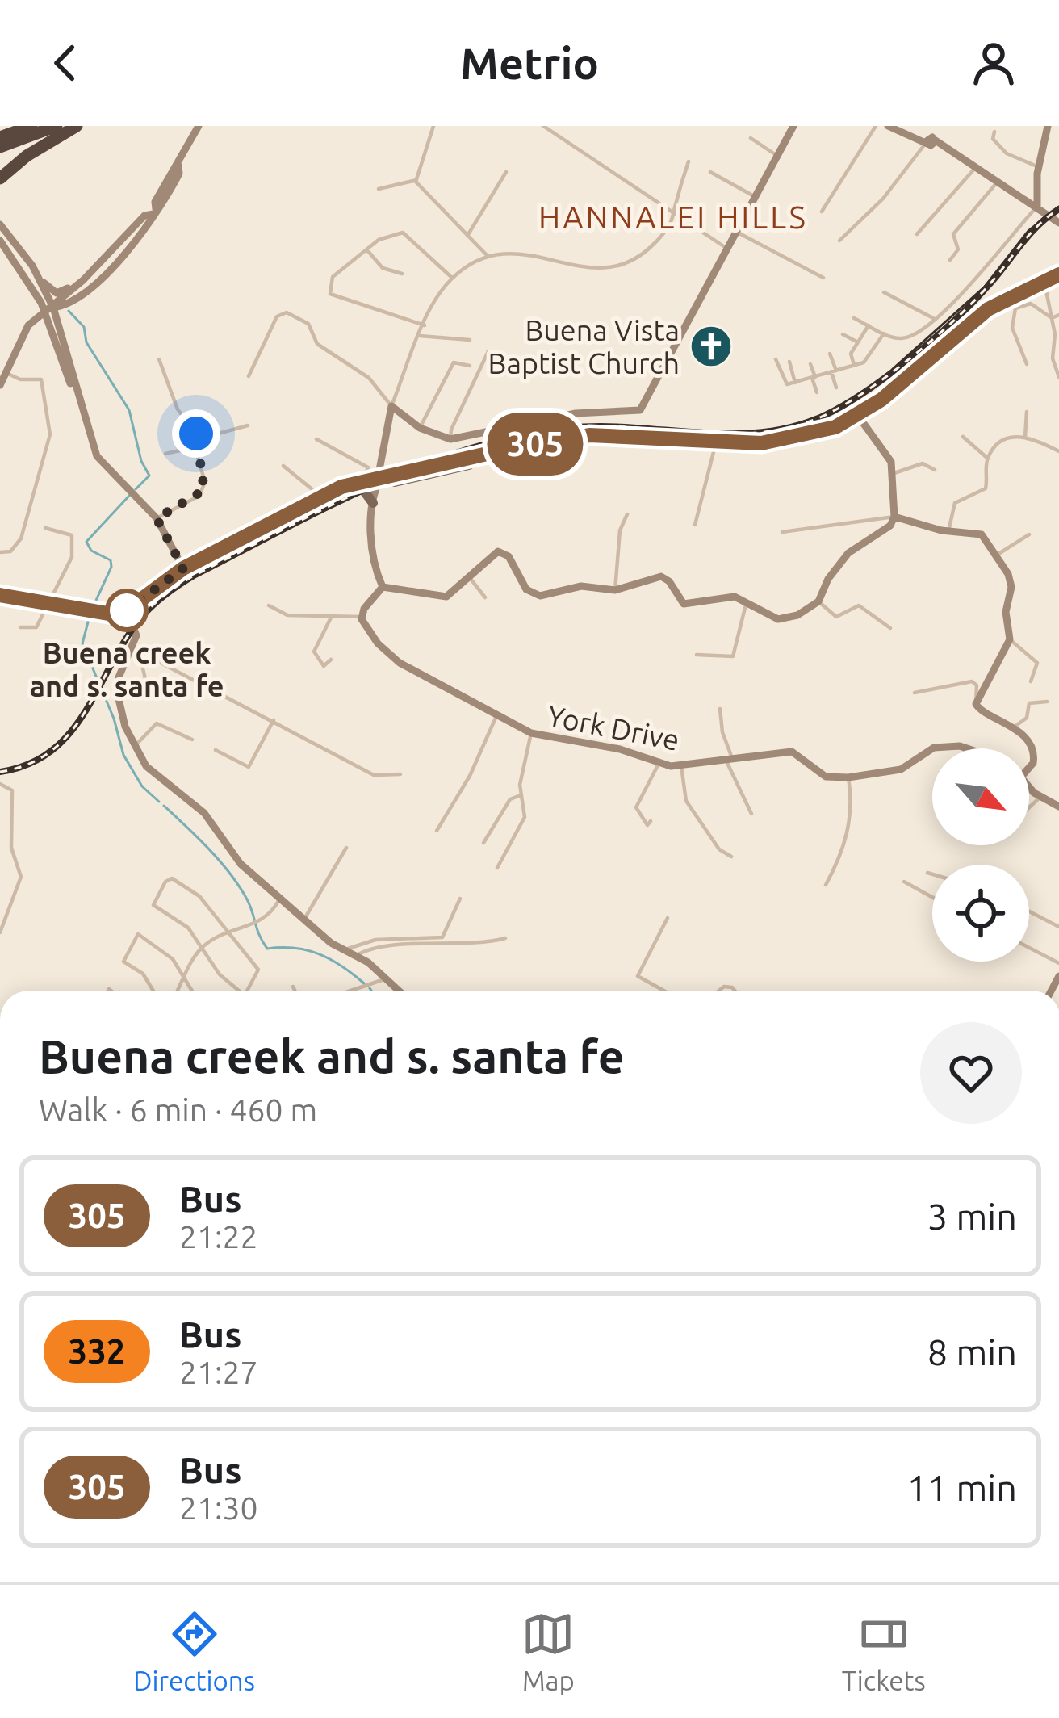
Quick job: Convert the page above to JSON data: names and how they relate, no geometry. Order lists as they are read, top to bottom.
{
  "streets": {
    "street": ["York Drive"]
  },
  "districts": ["HANNALEI HILLS"],
  "places": {
    "church": ["Buena Vista Baptist Church"],
    "other": ["Buena creek and s. santa fe"]
  },
  "lines": ["bus line 305"],
  "north": "bottom right",
  "page": {
    "header": "Metrio",
    "on_map": "305",
    "heading": ["Buena creek and s. santa fe", "Walk · 6 min · 460 m"],
    "list": [
      {
        "mark": "305",
        "name": "Bus",
        "note": "21:22",
        "value": "3 min"
      },
      {
        "mark": "332",
        "name": "Bus",
        "note": "21:27",
        "value": "8 min"
      },
      {
        "mark": "305",
        "name": "Bus",
        "note": "21:30",
        "value": "11 min"
      }
    ],
    "tabs": ["Directions", "Map", "Tickets"]
  }
}
